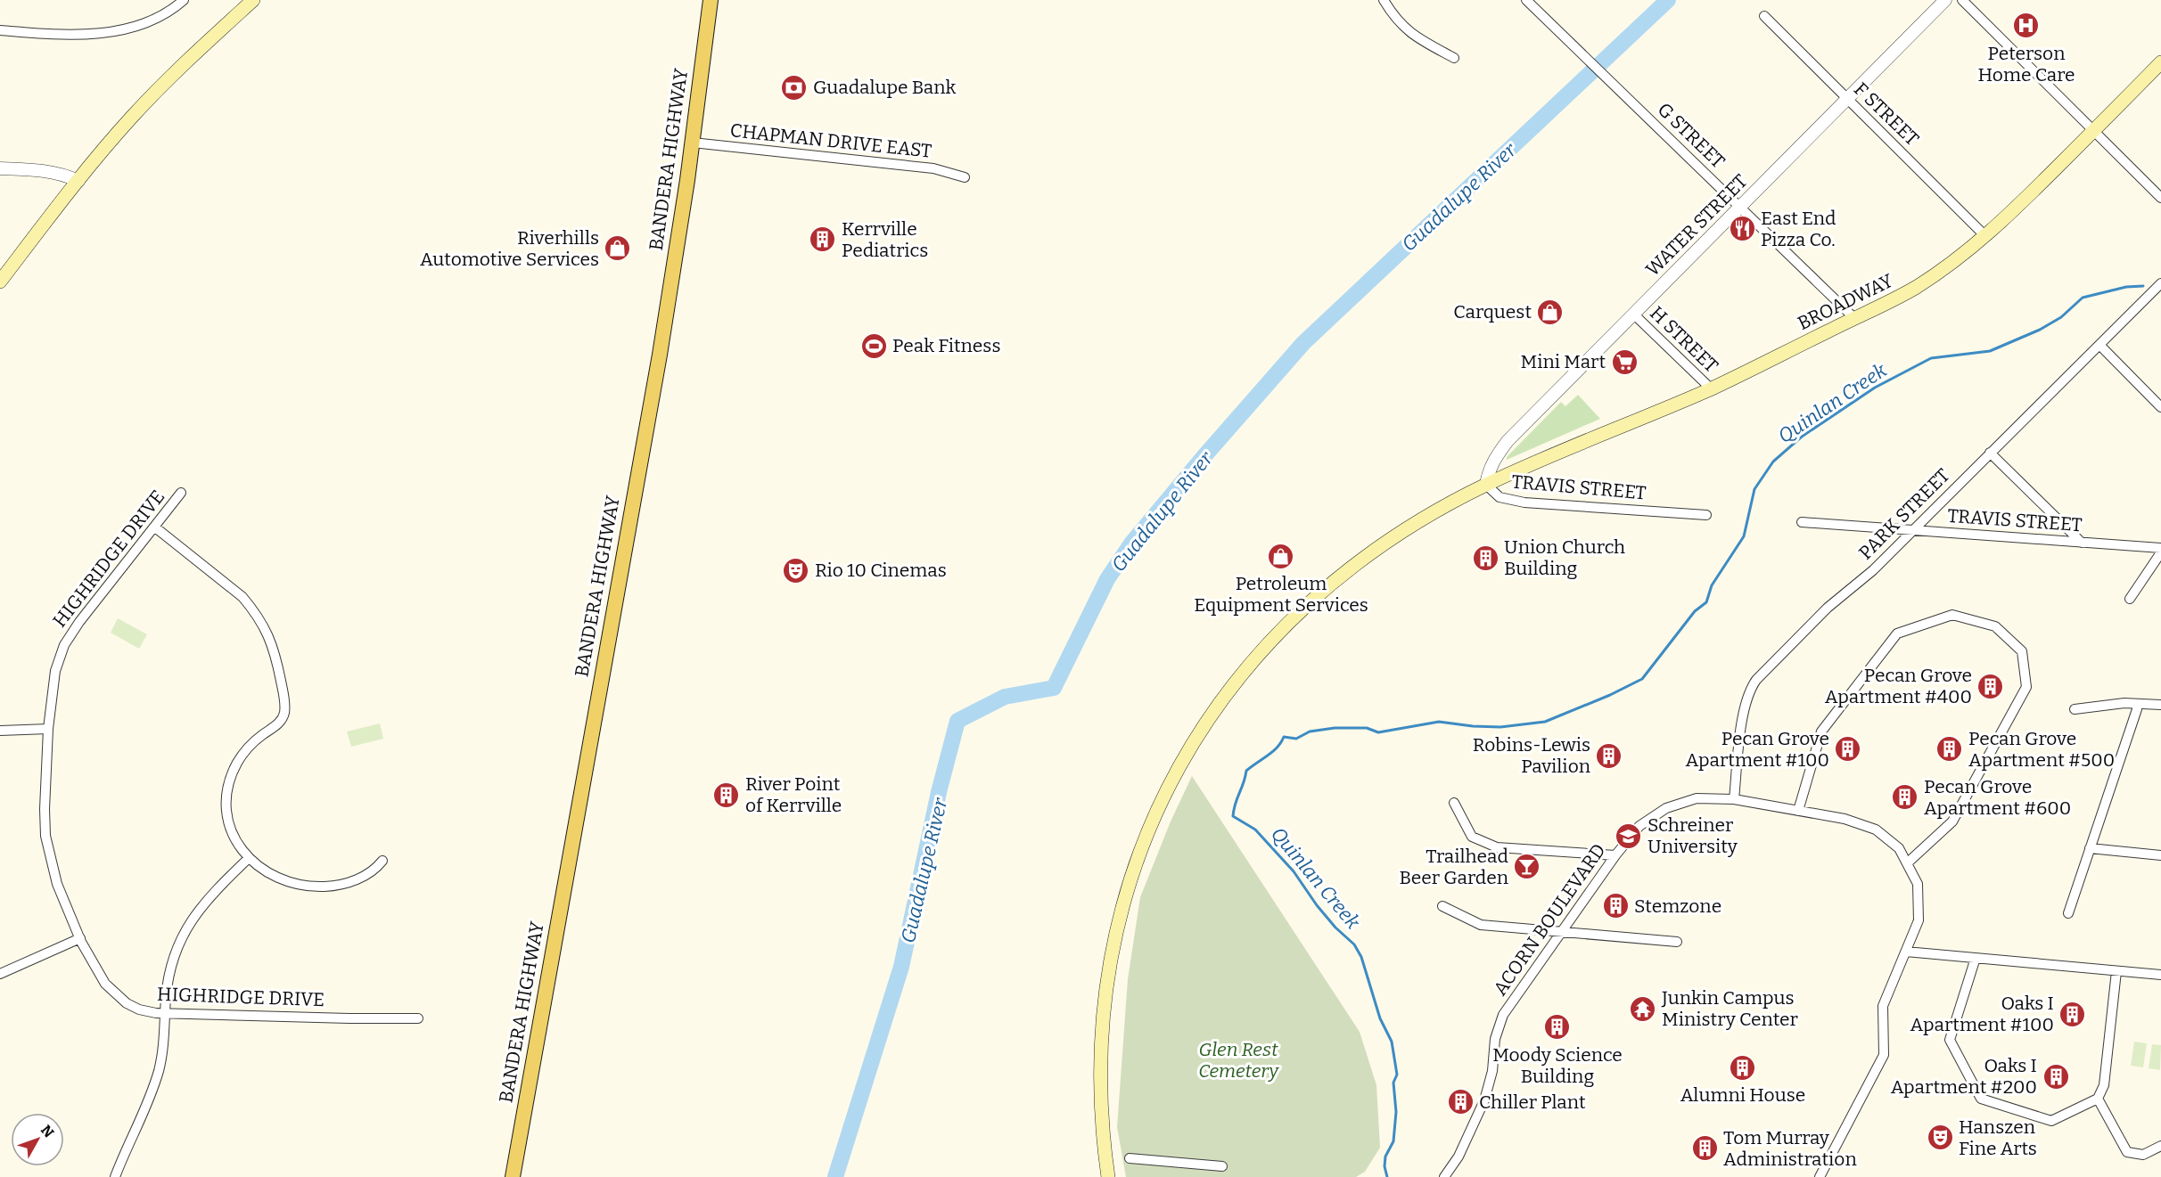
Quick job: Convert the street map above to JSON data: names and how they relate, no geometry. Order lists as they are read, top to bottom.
{
  "streets": {
    "main road": ["BANDERA HIGHWAY", "BROADWAY"],
    "street": [
      "F STREET",
      "G STREET",
      "CHAPMAN DRIVE EAST",
      "WATER STREET",
      "H STREET",
      "TRAVIS STREET",
      "PARK STREET",
      "HIGHRIDGE DRIVE",
      "ACORN BOULEVARD"
    ]
  },
  "crossings": [
    ["F STREET", "WATER STREET"],
    ["F STREET", "BROADWAY"],
    ["G STREET", "WATER STREET"],
    ["G STREET", "BROADWAY"],
    ["CHAPMAN DRIVE EAST", "BANDERA HIGHWAY"],
    ["WATER STREET", "BROADWAY"],
    ["WATER STREET", "H STREET"],
    ["WATER STREET", "TRAVIS STREET"],
    ["BROADWAY", "H STREET"],
    ["BROADWAY", "TRAVIS STREET"],
    ["TRAVIS STREET", "PARK STREET"],
    ["PARK STREET", "ACORN BOULEVARD"]
  ],
  "water": ["Guadalupe River", "Quinlan Creek"],
  "parks": ["Glen Rest Cemetery"],
  "places": {
    "hospital": ["Peterson Home Care"],
    "bank": ["Guadalupe Bank"],
    "restaurant": ["East End Pizza Co."],
    "building": [
      "Kerrville Pediatrics",
      "Union Church Building",
      "Pecan Grove Apartment #400",
      "Pecan Grove Apartment #100",
      "Pecan Grove Apartment #500",
      "Robins-Lewis Pavilion",
      "River Point of Kerrville",
      "Pecan Grove Apartment #600",
      "Stemzone",
      "Oaks I Apartment #100",
      "Moody Science Building",
      "Alumni House",
      "Oaks I Apartment #200",
      "Chiller Plant",
      "Tom Murray Administration"
    ],
    "shop": ["Riverhills Automotive Services", "Carquest", "Petroleum Equipment Services"],
    "sports": ["Peak Fitness"],
    "supermarket": ["Mini Mart"],
    "theatre": ["Rio 10 Cinemas", "Hanszen Fine Arts"],
    "school or university": ["Schreiner University"],
    "bar": ["Trailhead Beer Garden"],
    "temple": ["Junkin Campus Ministry Center"]
  },
  "north": "top right"
}
